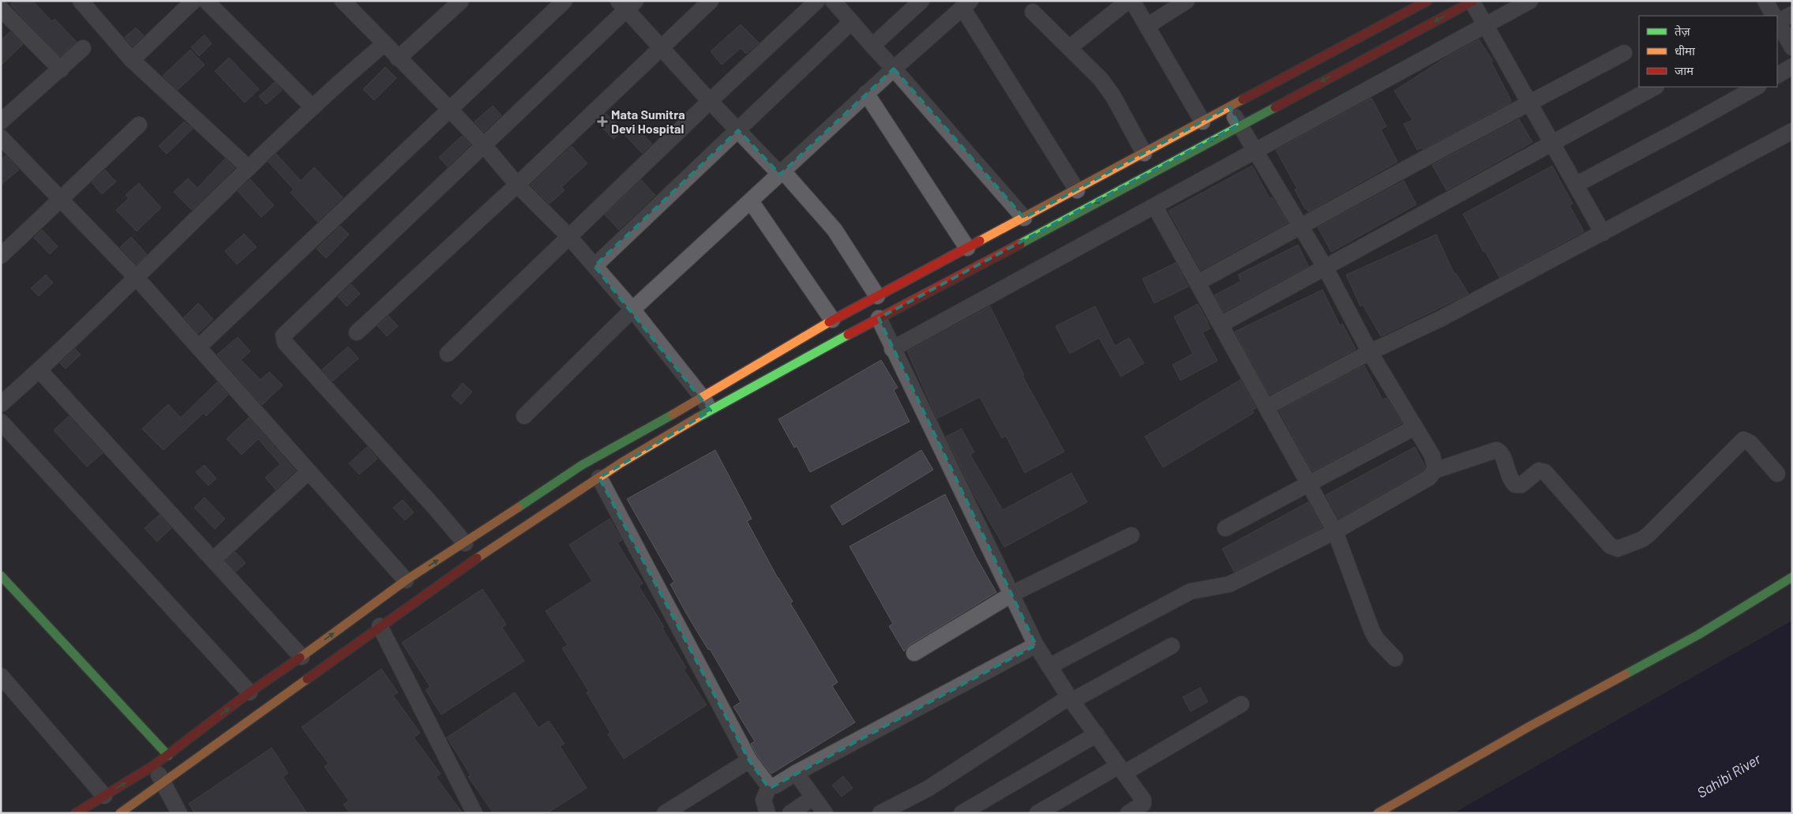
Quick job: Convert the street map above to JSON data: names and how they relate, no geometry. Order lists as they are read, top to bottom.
{
  "water": ["Sahibi River"],
  "places": {
    "health": ["Mata Sumitra Devi Hospital"]
  },
  "legend": ["तेज़", "धीमा", "जाम"]
}
